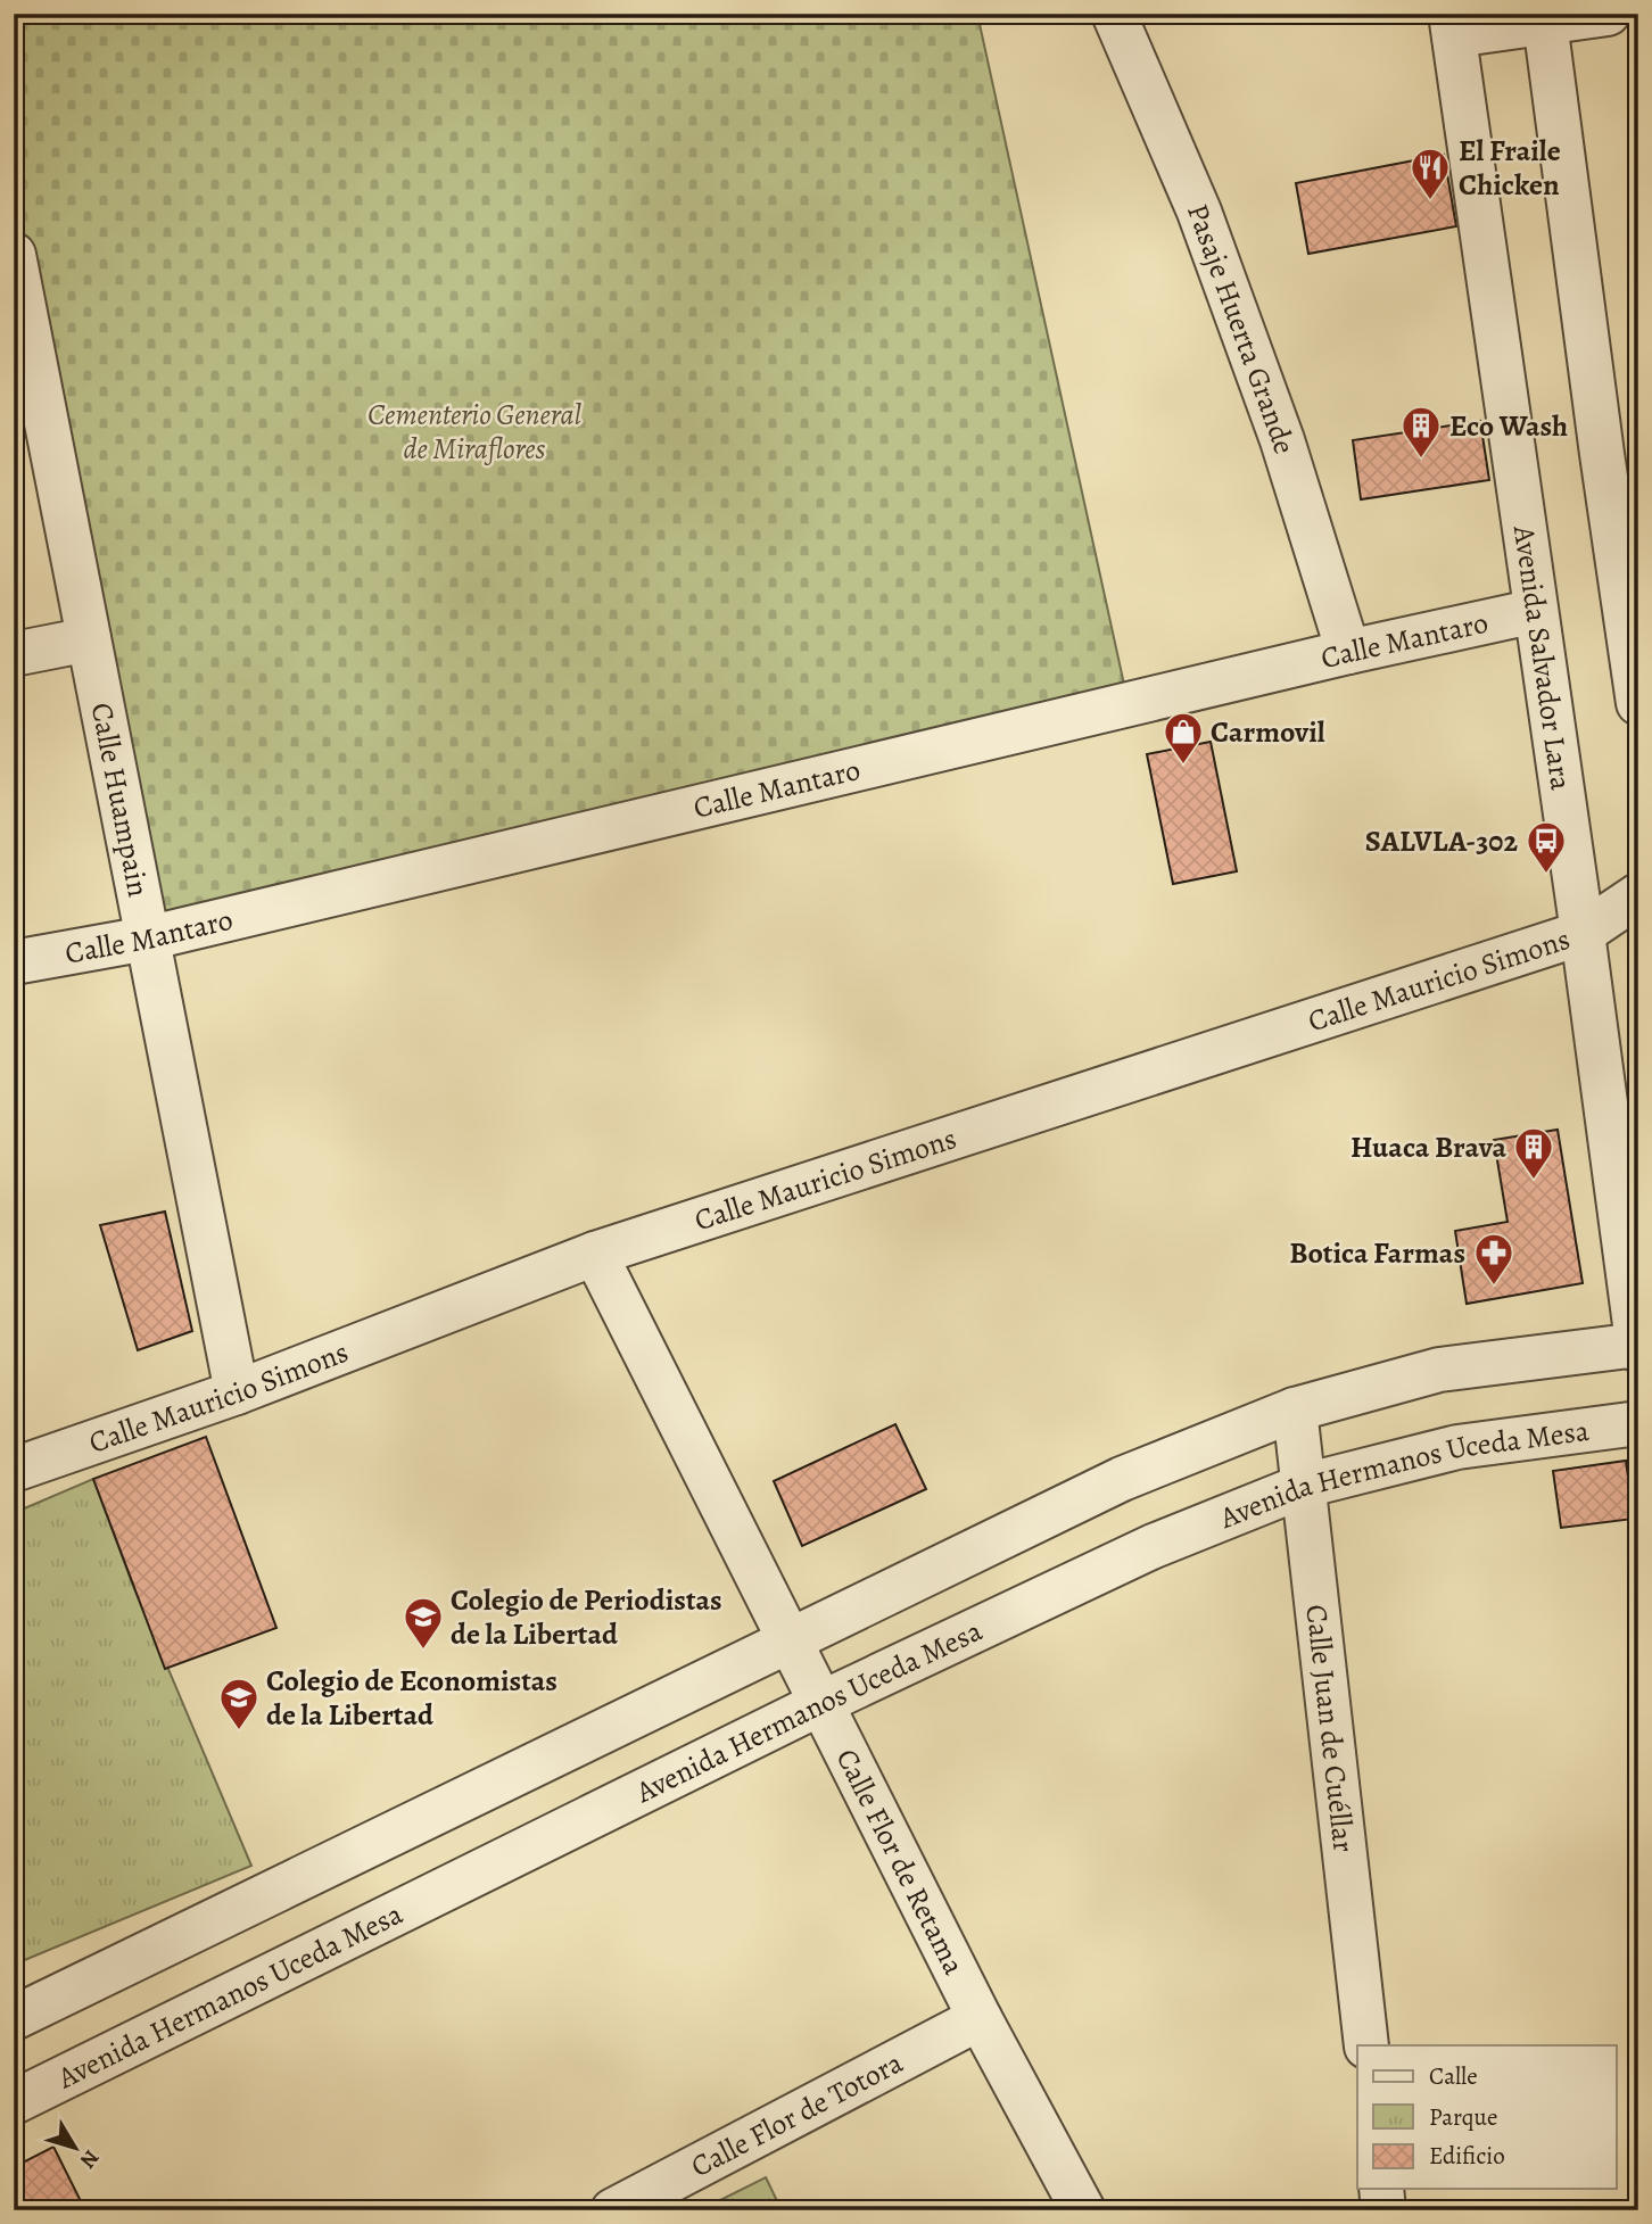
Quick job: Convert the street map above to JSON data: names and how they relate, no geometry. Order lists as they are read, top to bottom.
{
  "streets": {
    "street": [
      "Pasaje Huerta Grande",
      "Calle Mantaro",
      "Avenida Salvador Lara",
      "Calle Huampain",
      "Calle Mauricio Simons",
      "Avenida Hermanos Uceda Mesa",
      "Calle Juan de Cuéllar",
      "Calle Flor de Retama",
      "Calle Flor de Totora"
    ]
  },
  "crossings": [
    ["Pasaje Huerta Grande", "Calle Mantaro"],
    ["Calle Mantaro", "Avenida Salvador Lara"],
    ["Calle Mantaro", "Calle Huampain"],
    ["Avenida Salvador Lara", "Calle Mauricio Simons"],
    ["Calle Huampain", "Calle Mauricio Simons"],
    ["Calle Mauricio Simons", "Calle Flor de Retama"],
    ["Avenida Hermanos Uceda Mesa", "Calle Juan de Cuéllar"],
    ["Avenida Hermanos Uceda Mesa", "Calle Flor de Retama"],
    ["Calle Flor de Retama", "Calle Flor de Totora"]
  ],
  "parks": ["Cementerio General de Miraflores"],
  "places": {
    "restaurant": ["El Fraile Chicken"],
    "building": ["Eco Wash", "Huaca Brava"],
    "shop": ["Carmovil"],
    "bus stop": ["SALVLA-302"],
    "pharmacy": ["Botica Farmas"],
    "school or university": ["Colegio de Periodistas de la Libertad", "Colegio de Economistas de la Libertad"]
  },
  "legend": ["Calle", "Parque", "Edificio"],
  "north": "bottom right"
}
